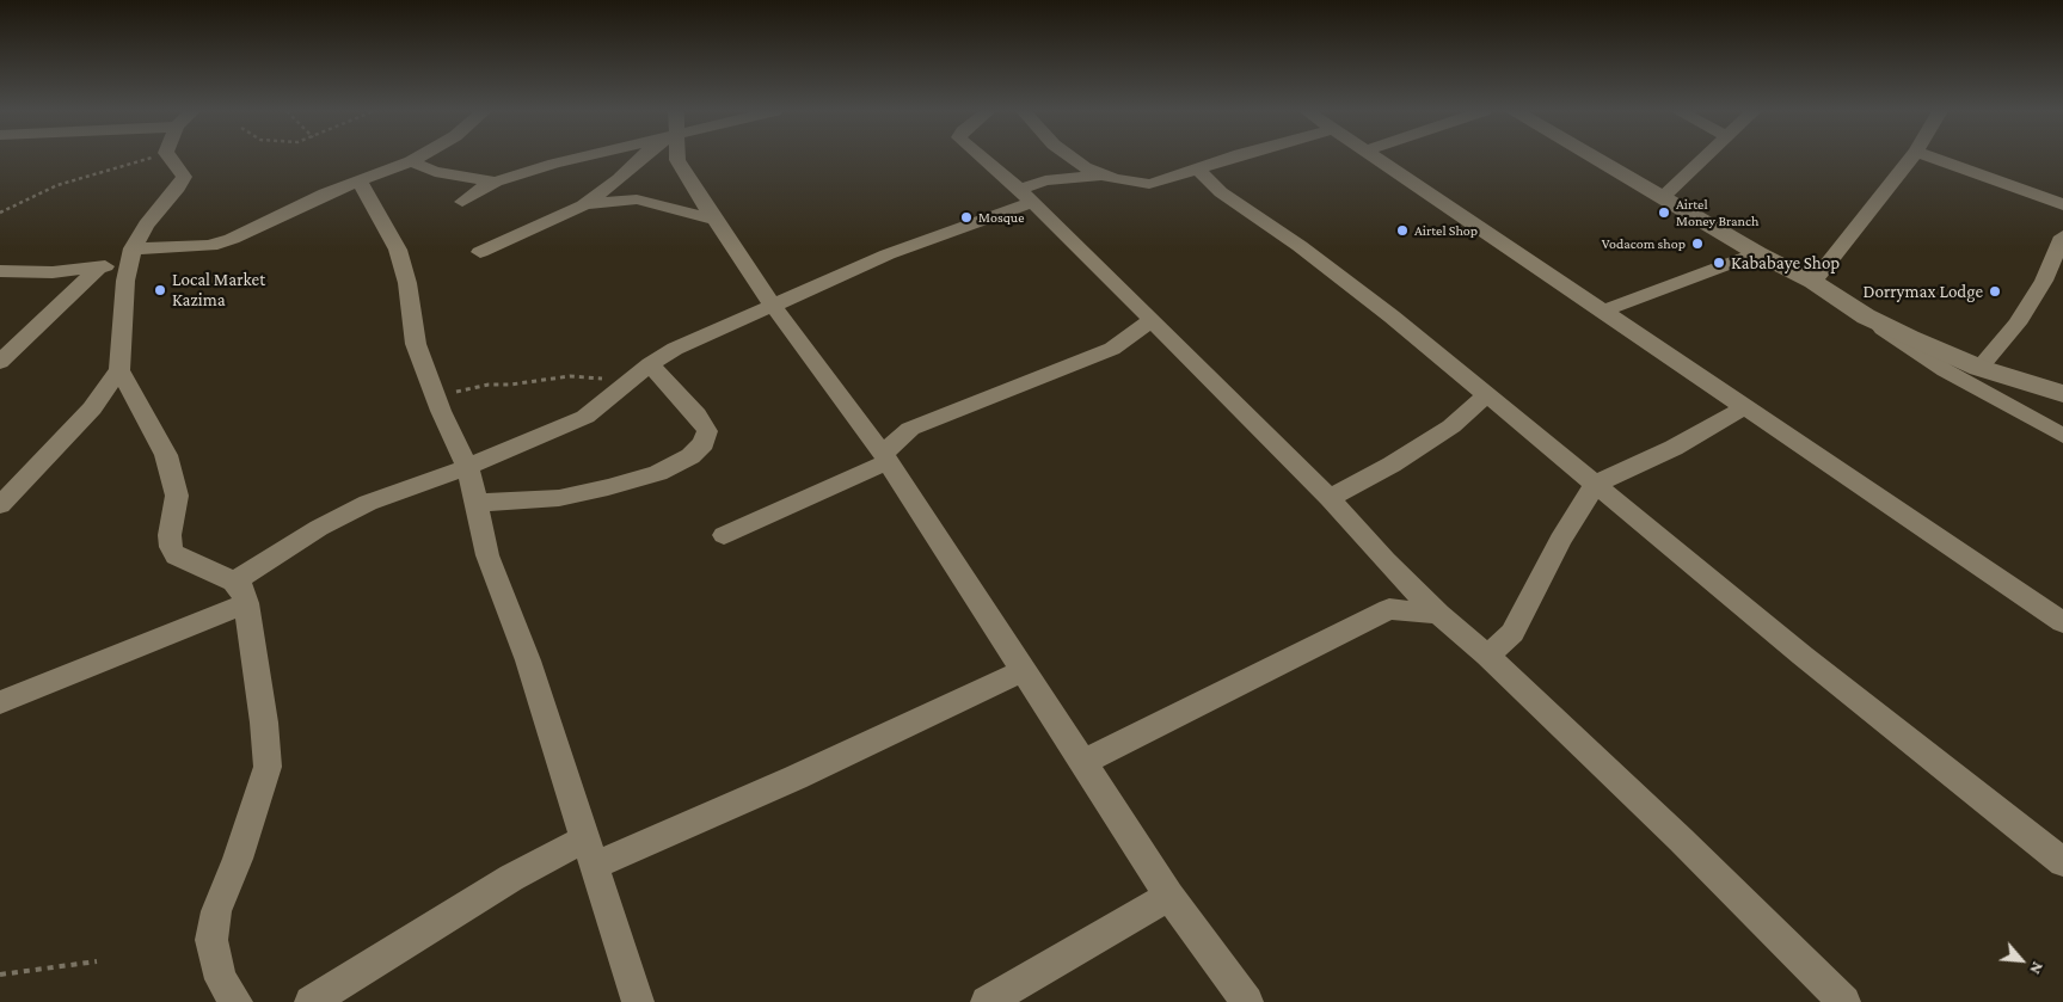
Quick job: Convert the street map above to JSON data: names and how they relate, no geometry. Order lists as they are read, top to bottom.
{
  "places": [
    "Airtel Money Branch",
    "Mosque",
    "Airtel Shop",
    "Vodacom shop",
    "Kababaye Shop",
    "Local Market Kazima",
    "Dorrymax Lodge"
  ],
  "north": "bottom right"
}
